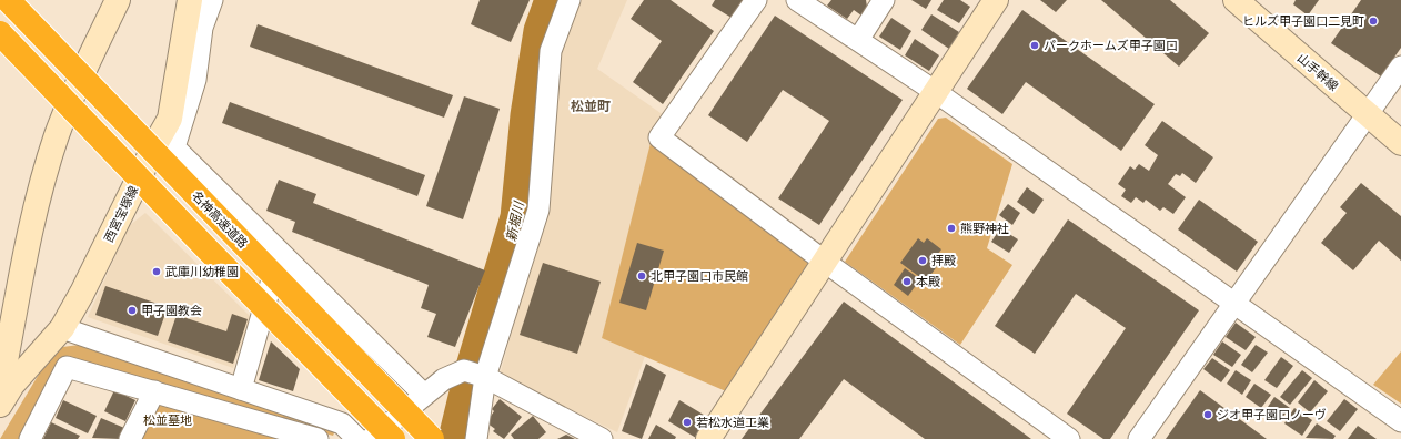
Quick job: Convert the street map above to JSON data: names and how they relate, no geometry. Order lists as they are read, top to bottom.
{
  "streets": {
    "highway": ["名神高速道路"],
    "main road": ["山手幹線", "西宮宝塚線"]
  },
  "districts": ["松並町"],
  "water": ["新堀川"],
  "parks": ["松並墓地"],
  "places": [
    "ヒルズ甲子園口二見町",
    "パークホームズ甲子園口",
    "熊野神社",
    "拝殿",
    "武庫川幼稚園",
    "北甲子園口市民館",
    "本殿",
    "甲子園教会",
    "ジオ甲子園口ノーヴ",
    "若松水道工業"
  ]
}
